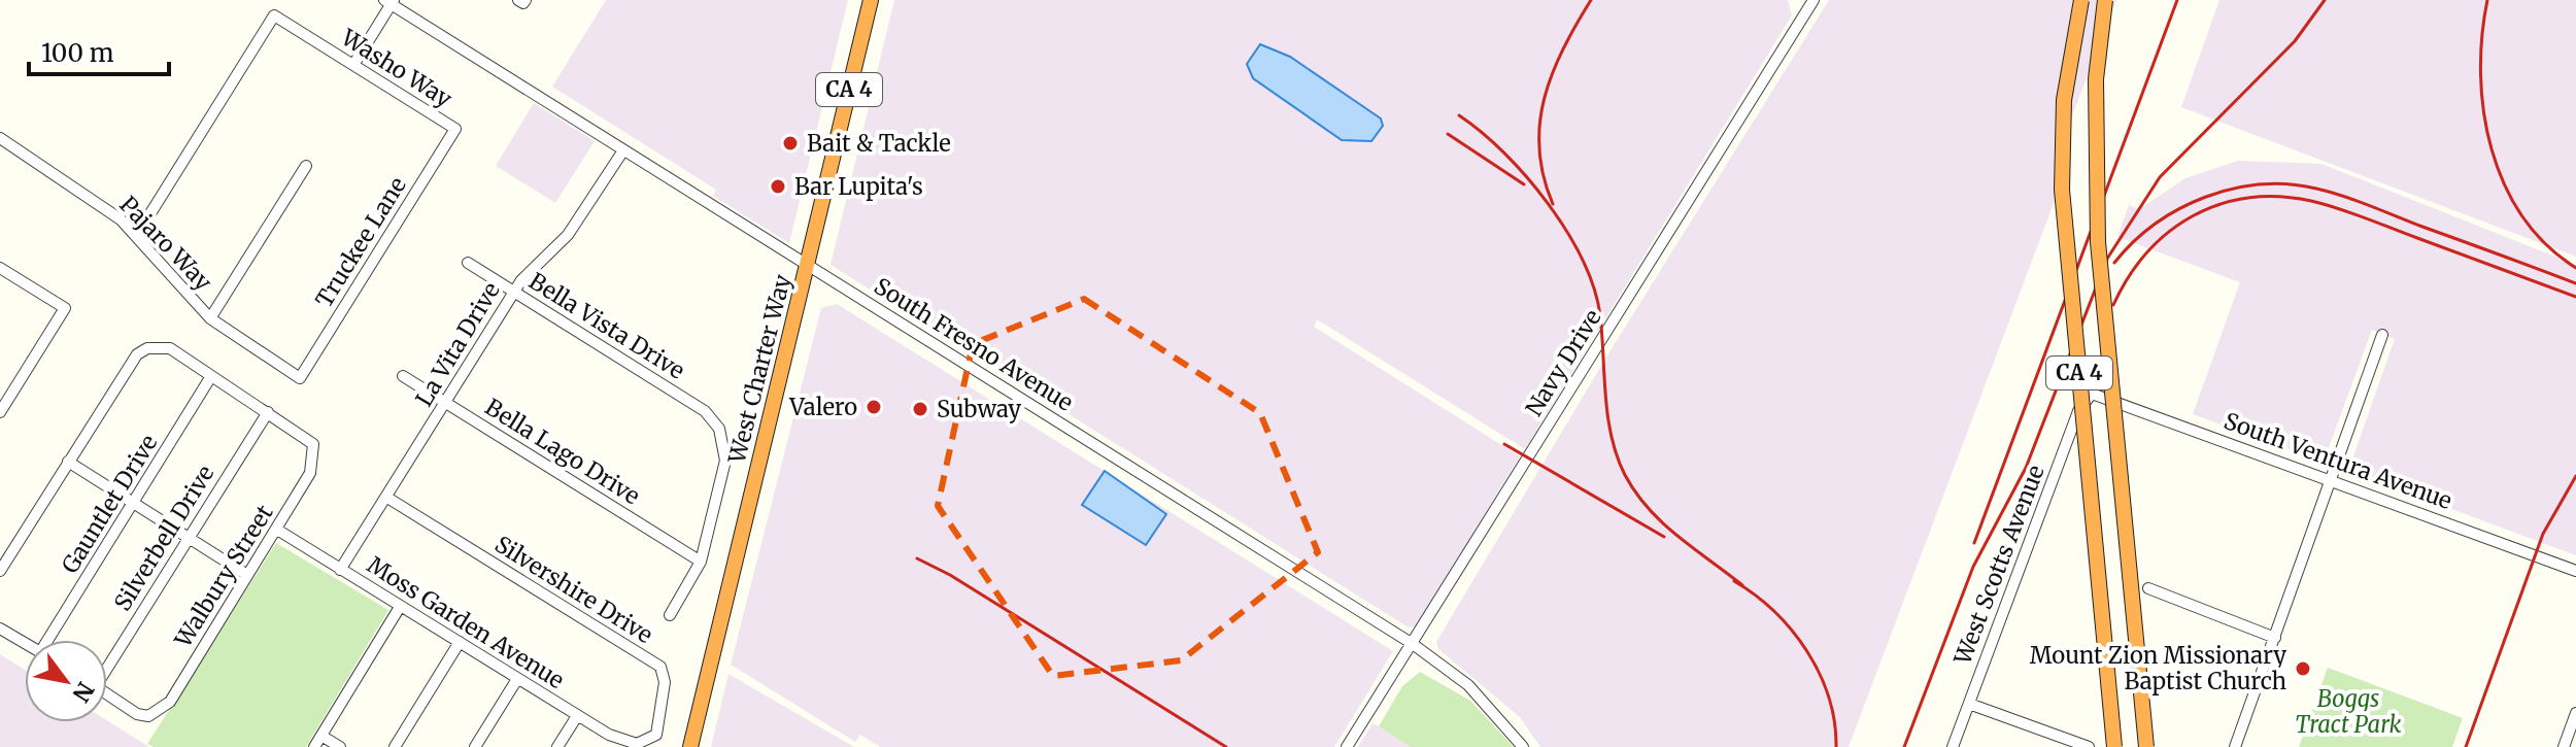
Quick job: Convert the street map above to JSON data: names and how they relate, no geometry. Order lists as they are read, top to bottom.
{
  "streets": {
    "highway": ["CA 4", "West Charter Way"],
    "street": [
      "Washo Way",
      "Truckee Lane",
      "Pajaro Way",
      "Bella Vista Drive",
      "La Vita Drive",
      "South Fresno Avenue",
      "Navy Drive",
      "Bella Lago Drive",
      "South Ventura Avenue",
      "Gauntlet Drive",
      "Silverbell Drive",
      "West Scotts Avenue",
      "Walbury Street",
      "Silvershire Drive",
      "Moss Garden Avenue"
    ]
  },
  "crossings": [
    ["Washo Way", "Truckee Lane"],
    ["Washo Way", "Pajaro Way"],
    ["Truckee Lane", "Pajaro Way"],
    ["Bella Vista Drive", "La Vita Drive"],
    ["Bella Vista Drive", "Bella Lago Drive"],
    ["La Vita Drive", "South Fresno Avenue"],
    ["La Vita Drive", "Bella Lago Drive"],
    ["La Vita Drive", "Silvershire Drive"],
    ["La Vita Drive", "Moss Garden Avenue"],
    ["South Fresno Avenue", "Navy Drive"],
    ["South Fresno Avenue", "West Charter Way"],
    ["South Ventura Avenue", "West Scotts Avenue"],
    ["Silverbell Drive", "Walbury Street"],
    ["Walbury Street", "Moss Garden Avenue"],
    ["Silvershire Drive", "Moss Garden Avenue"]
  ],
  "parks": ["Boggs Tract Park"],
  "places": [
    "Bait & Tackle",
    "Bar Lupita's",
    "Valero",
    "Subway",
    "Mount Zion Missionary Baptist Church"
  ],
  "scale_bar": "100 m",
  "north": "bottom right"
}
